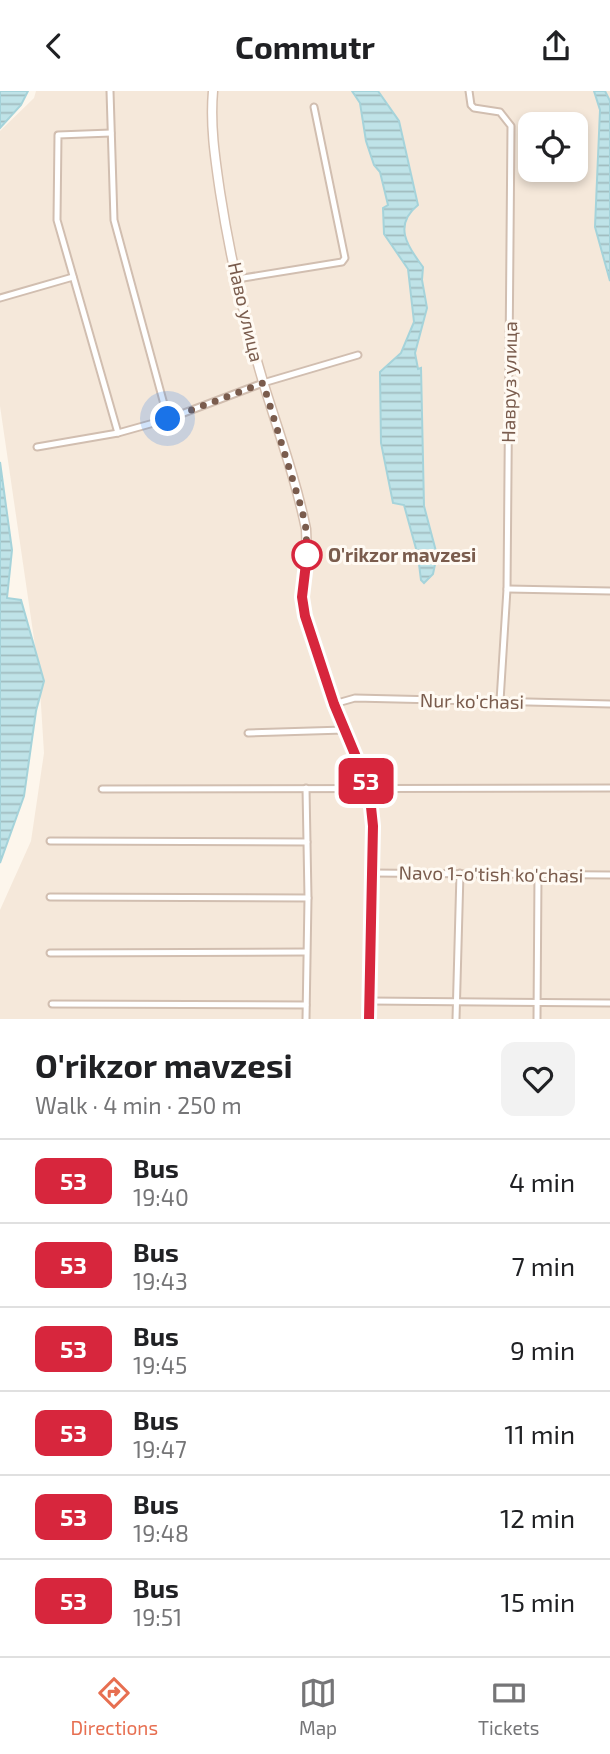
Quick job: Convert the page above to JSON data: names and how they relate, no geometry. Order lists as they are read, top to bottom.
{
  "streets": {
    "street": [
      "Наво улица",
      "Навруз улица",
      "Nur ko'chasi",
      "Navo 1-o'tish ko'chasi"
    ]
  },
  "crossings": [
    ["Наво улица", "Nur ko'chasi"],
    ["Наво улица", "Navo 1-o'tish ko'chasi"],
    ["Навруз улица", "Nur ko'chasi"]
  ],
  "places": ["O'rikzor mavzesi"],
  "lines": ["bus line 53"],
  "page": {
    "header": "Commutr",
    "on_map": "53",
    "heading": ["O'rikzor mavzesi", "Walk · 4 min · 250 m"],
    "list": [
      {
        "mark": "53",
        "name": "Bus",
        "note": "19:40",
        "value": "4 min"
      },
      {
        "mark": "53",
        "name": "Bus",
        "note": "19:43",
        "value": "7 min"
      },
      {
        "mark": "53",
        "name": "Bus",
        "note": "19:45",
        "value": "9 min"
      },
      {
        "mark": "53",
        "name": "Bus",
        "note": "19:47",
        "value": "11 min"
      },
      {
        "mark": "53",
        "name": "Bus",
        "note": "19:48",
        "value": "12 min"
      },
      {
        "mark": "53",
        "name": "Bus",
        "note": "19:51",
        "value": "15 min"
      }
    ],
    "tabs": ["Directions", "Map", "Tickets"]
  }
}
